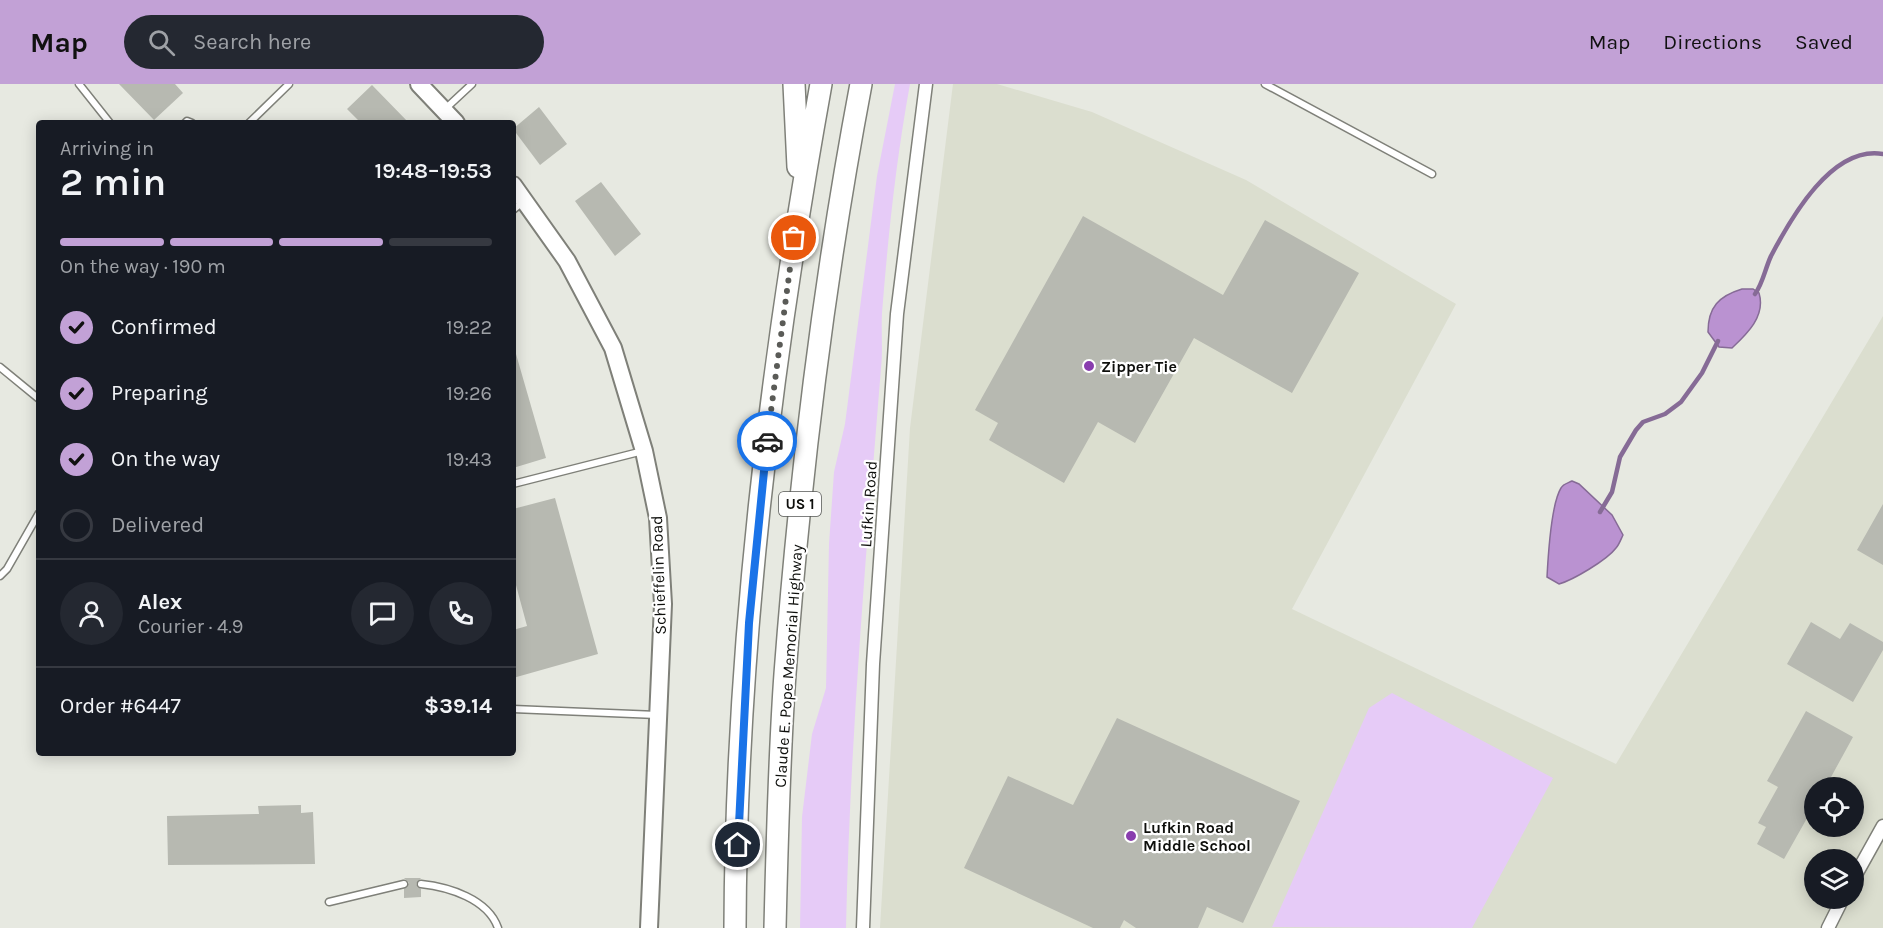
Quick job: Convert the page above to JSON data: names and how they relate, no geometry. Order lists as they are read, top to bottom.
{
  "streets": {
    "highway": ["US 1", "Claude E. Pope Memorial Highway"],
    "street": ["Lufkin Road", "Schieffelin Road"]
  },
  "places": ["Zipper Tie", "Lufkin Road Middle School"],
  "page": {
    "header": "Map",
    "search": "Search here",
    "nav": ["Map", "Directions", "Saved"],
    "heading": ["2 min", "Arriving in", "19:48–19:53"],
    "panel": [
      "Alex",
      "Courier · 4.9",
      "Order #6447",
      "$39.14"
    ],
    "bar": "On the way · 190 m",
    "list": [
      ["Confirmed", "19:22"],
      ["Preparing", "19:26"],
      ["On the way", "19:43"],
      "Delivered"
    ]
  }
}
